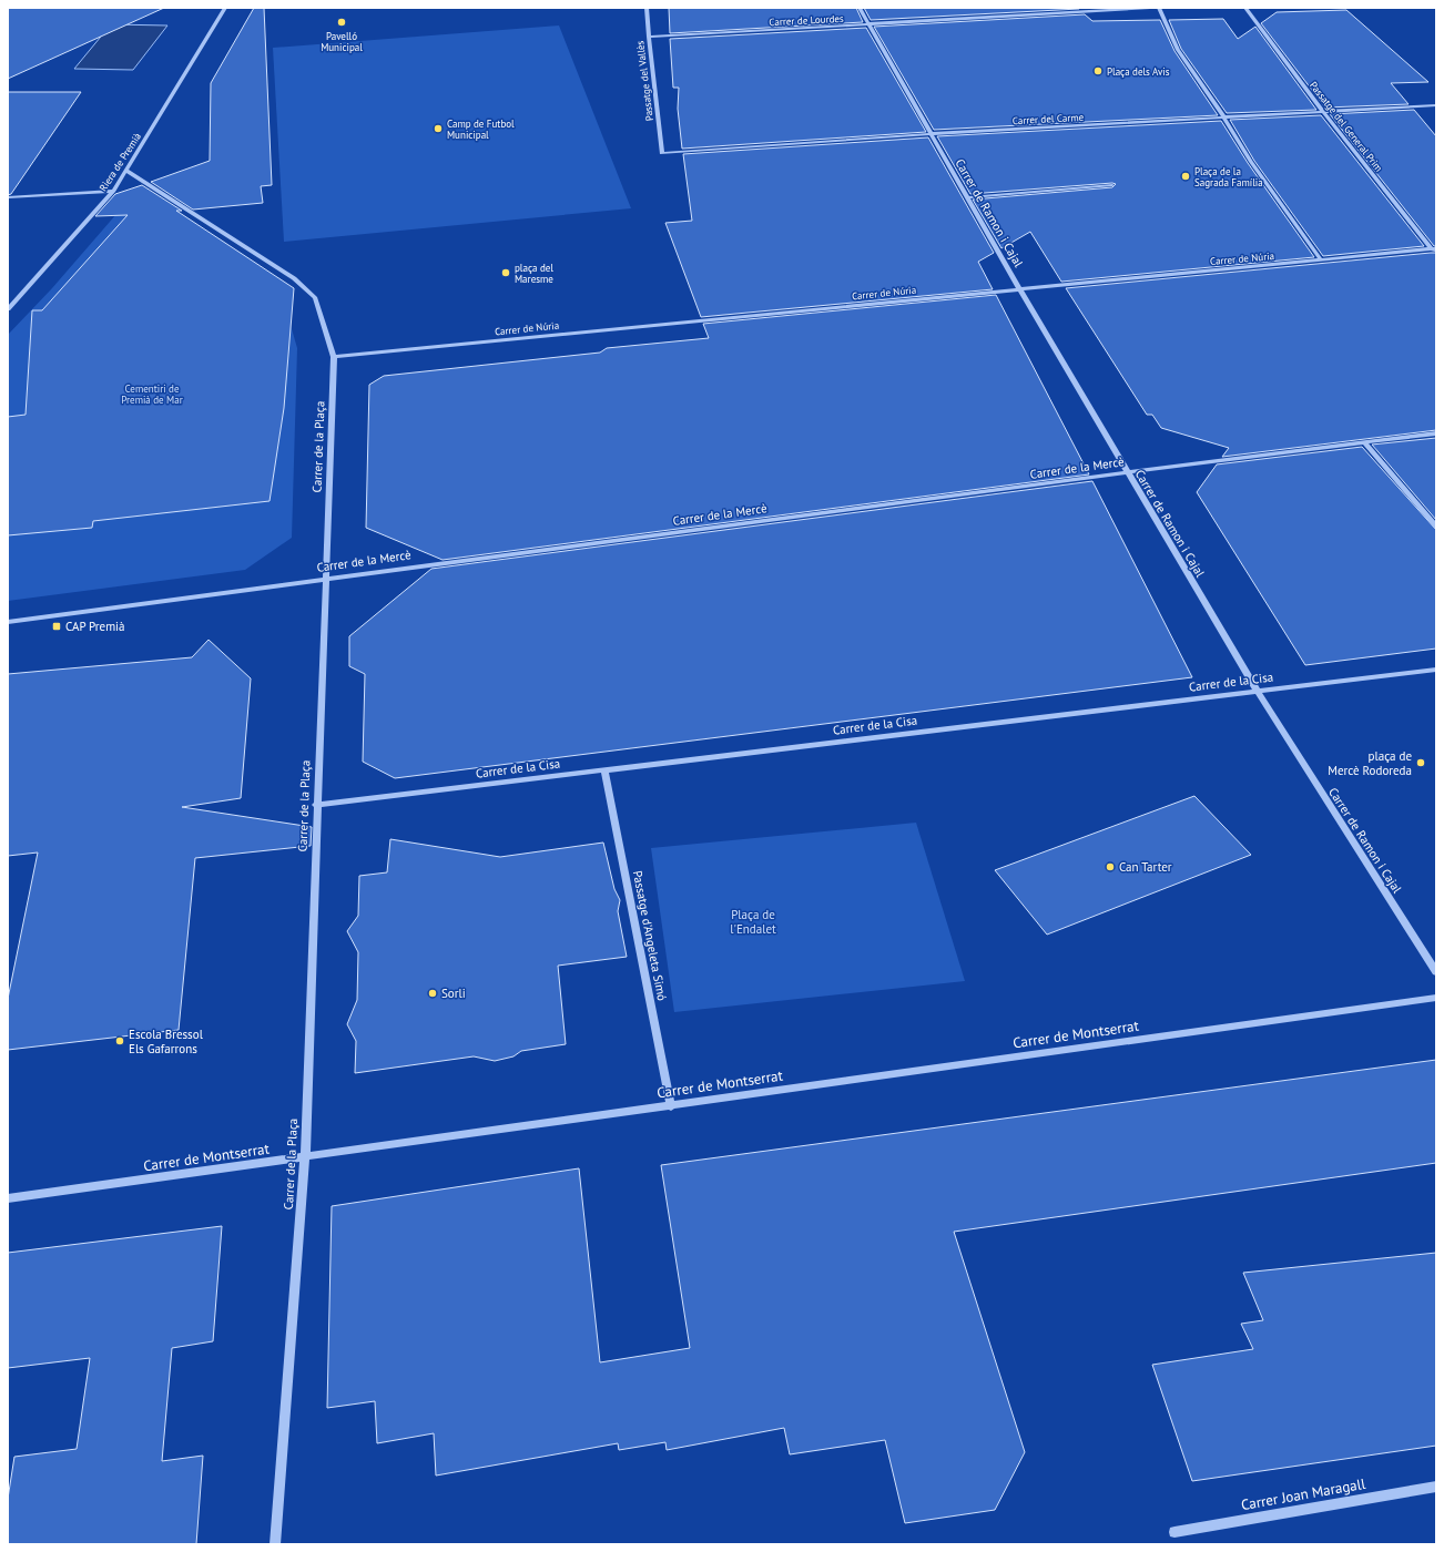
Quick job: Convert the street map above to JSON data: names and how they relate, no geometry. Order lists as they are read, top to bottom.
{
  "streets": {
    "street": [
      "Carrer de Lourdes",
      "Passatge del Vallès",
      "Carrer del Carme",
      "Passatge del General Prim",
      "Riera de Premià",
      "Carrer de Ramon i Cajal",
      "Carrer de Núria",
      "Carrer de la Plaça",
      "Carrer de la Mercè",
      "Carrer de la Cisa",
      "Passatge d'Angeleta Simó",
      "Carrer de Montserrat",
      "Carrer Joan Maragall"
    ]
  },
  "crossings": [
    ["Carrer de Lourdes", "Passatge del Vallès"],
    ["Carrer de Lourdes", "Carrer de Ramon i Cajal"],
    ["Passatge del Vallès", "Carrer del Carme"],
    ["Carrer del Carme", "Passatge del General Prim"],
    ["Carrer del Carme", "Carrer de Ramon i Cajal"],
    ["Passatge del General Prim", "Carrer de Núria"],
    ["Riera de Premià", "Carrer de la Plaça"],
    ["Carrer de Ramon i Cajal", "Carrer de Núria"],
    ["Carrer de Ramon i Cajal", "Carrer de la Mercè"],
    ["Carrer de Ramon i Cajal", "Carrer de la Cisa"],
    ["Carrer de Núria", "Carrer de la Plaça"],
    ["Carrer de la Plaça", "Carrer de la Mercè"],
    ["Carrer de la Plaça", "Carrer de la Cisa"],
    ["Carrer de la Plaça", "Carrer de Montserrat"],
    ["Carrer de la Cisa", "Passatge d'Angeleta Simó"],
    ["Passatge d'Angeleta Simó", "Carrer de Montserrat"]
  ],
  "parks": ["Cementiri de Premià de Mar", "Plaça de l'Endalet"],
  "places": {
    "other": [
      "Pavelló Municipal",
      "Plaça dels Avis",
      "Camp de Futbol Municipal",
      "Plaça de la Sagrada Família",
      "plaça del Maresme",
      "plaça de Mercè Rodoreda",
      "Can Tarter",
      "Sorli",
      "Escola Bressol Els Gafarrons"
    ],
    "transit": ["CAP Premià"]
  }
}
